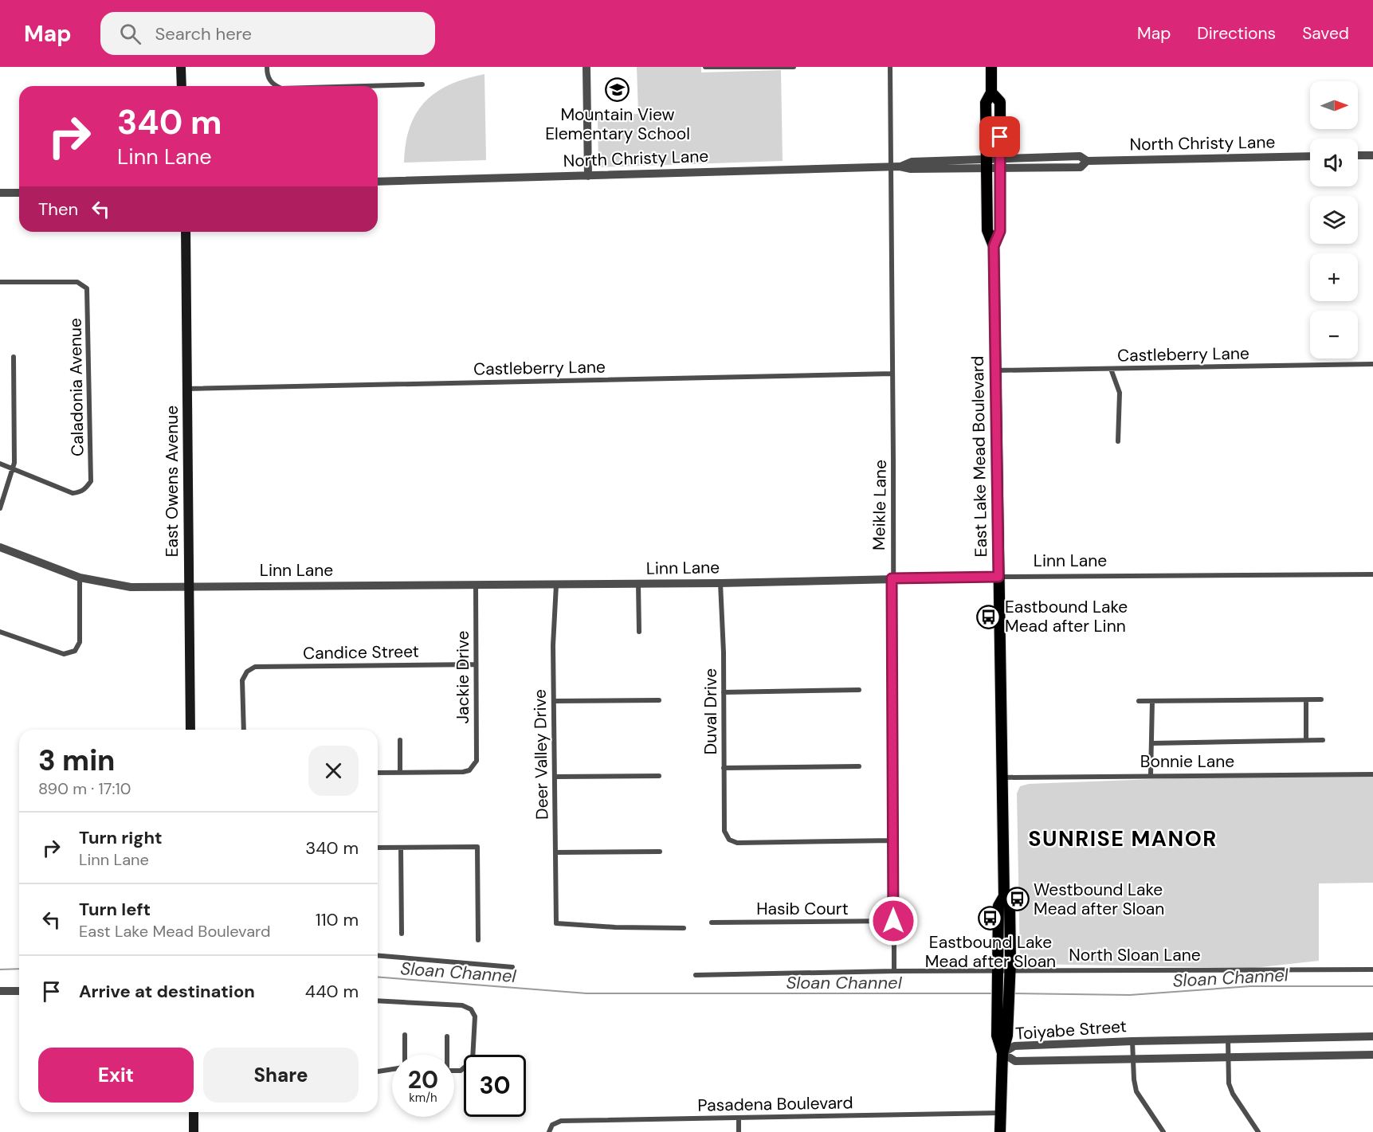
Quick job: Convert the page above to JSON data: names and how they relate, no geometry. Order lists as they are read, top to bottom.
{
  "streets": {
    "main road": ["East Lake Mead Boulevard", "East Owens Avenue"],
    "street": [
      "North Christy Lane",
      "Castleberry Lane",
      "Caladonia Avenue",
      "Meikle Lane",
      "Linn Lane",
      "Candice Street",
      "Jackie Drive",
      "Duval Drive",
      "Deer Valley Drive",
      "Bonnie Lane",
      "Hasib Court",
      "North Sloan Lane",
      "Toiyabe Street",
      "Pasadena Boulevard"
    ]
  },
  "crossings": [
    ["North Christy Lane", "East Lake Mead Boulevard"],
    ["North Christy Lane", "Meikle Lane"],
    ["Castleberry Lane", "East Lake Mead Boulevard"],
    ["Castleberry Lane", "East Owens Avenue"],
    ["Castleberry Lane", "Meikle Lane"],
    ["East Lake Mead Boulevard", "Linn Lane"],
    ["East Lake Mead Boulevard", "Bonnie Lane"],
    ["East Lake Mead Boulevard", "North Sloan Lane"],
    ["East Lake Mead Boulevard", "Toiyabe Street"],
    ["East Lake Mead Boulevard", "Pasadena Boulevard"],
    ["East Owens Avenue", "Linn Lane"],
    ["Meikle Lane", "Linn Lane"],
    ["Meikle Lane", "Duval Drive"],
    ["Meikle Lane", "Hasib Court"],
    ["Meikle Lane", "North Sloan Lane"],
    ["Linn Lane", "Jackie Drive"],
    ["Linn Lane", "Duval Drive"],
    ["Linn Lane", "Deer Valley Drive"],
    ["Candice Street", "Jackie Drive"]
  ],
  "districts": ["SUNRISE MANOR"],
  "water": ["Sloan Channel"],
  "places": {
    "school or university": ["Mountain View Elementary School"],
    "bus stop": ["Eastbound Lake Mead after Linn", "Westbound Lake Mead after Sloan", "Eastbound Lake Mead after Sloan"]
  },
  "north": "right",
  "page": {
    "header": "Map",
    "search": "Search here",
    "nav": ["Map", "Directions", "Saved"],
    "map_buttons": ["+", "−"],
    "turn": ["340 m", "Linn Lane"],
    "then": "Then",
    "heading": ["3 min", "890 m · 17:10"],
    "list": [
      {
        "name": "Turn right",
        "note": "Linn Lane",
        "value": "340 m"
      },
      {
        "name": "Turn left",
        "note": "East Lake Mead Boulevard",
        "value": "110 m"
      },
      {
        "name": "Arrive at destination",
        "value": "440 m"
      }
    ],
    "buttons": ["Exit", "Share"],
    "speed": "20 km/h",
    "limit": "30"
  }
}
